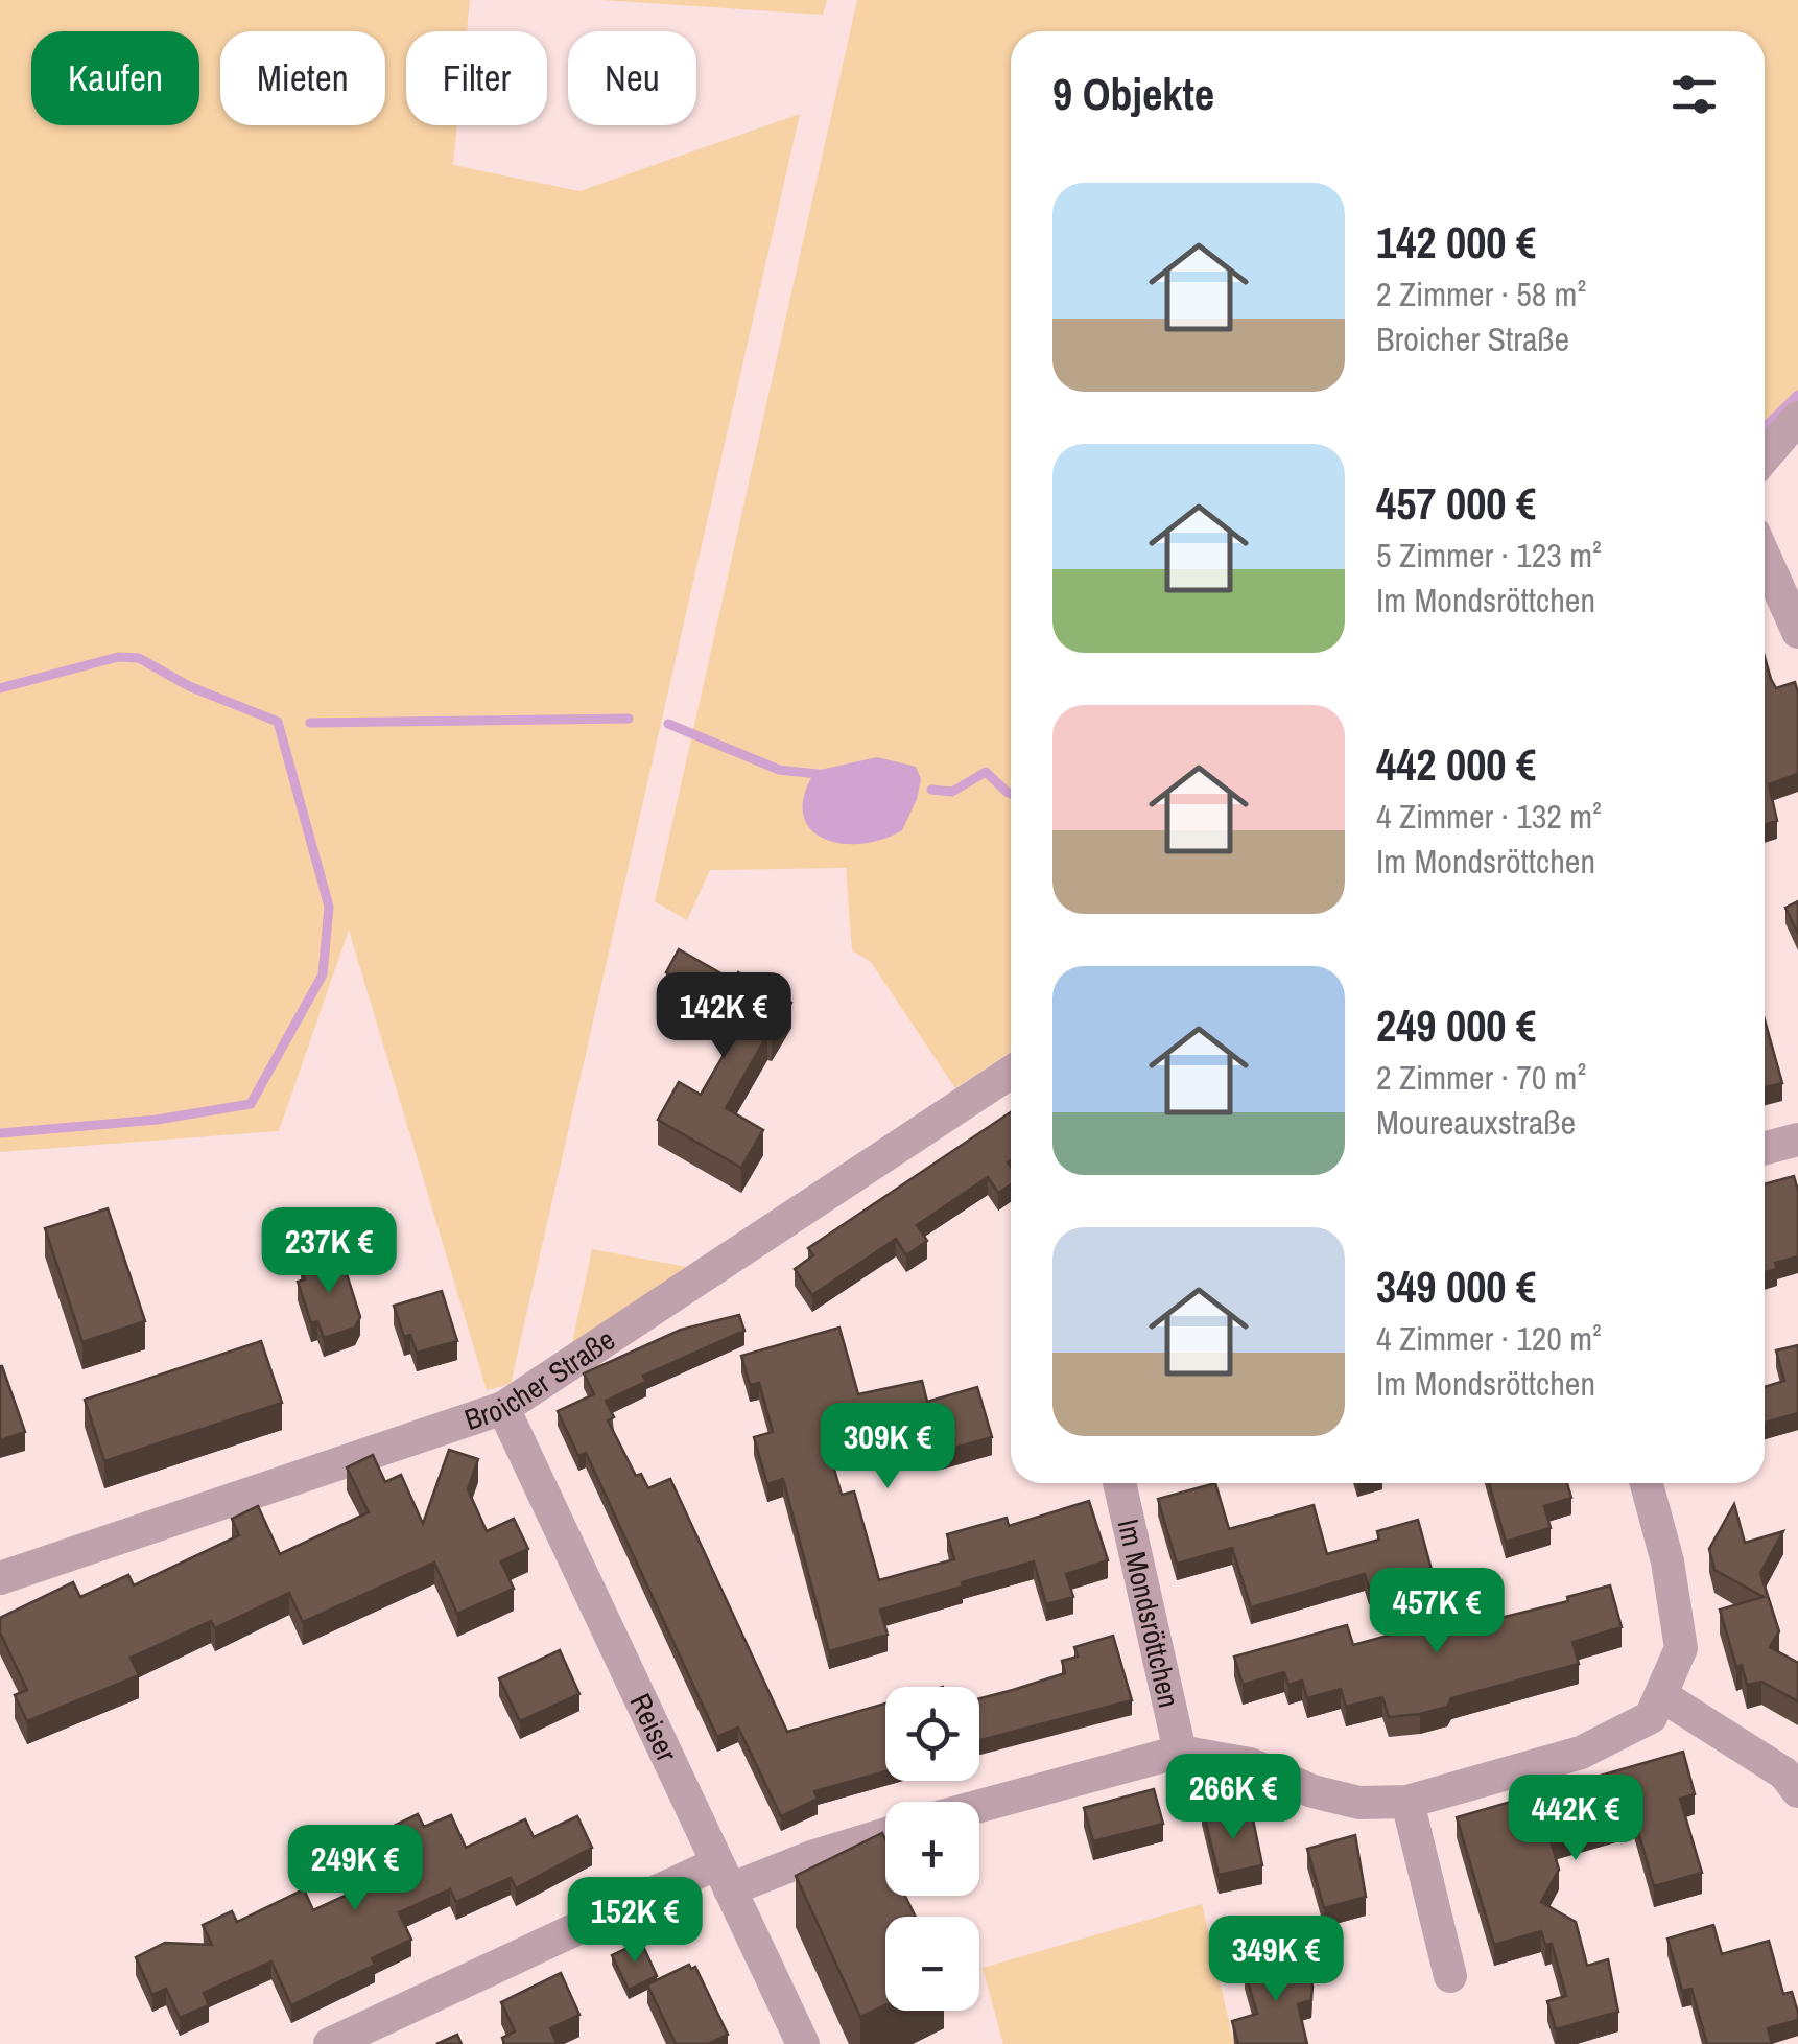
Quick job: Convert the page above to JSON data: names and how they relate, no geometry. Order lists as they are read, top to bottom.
{
  "streets": {
    "street": ["Broicher Straße", "Im Mondsröttchen", "Reiser"]
  },
  "crossings": [
    ["Broicher Straße", "Reiser"]
  ],
  "page": {
    "chip": [
      "Kaufen",
      "Mieten",
      "Filter",
      "Neu"
    ],
    "heading": "9 Objekte",
    "list": [
      {
        "name": "142 000 €",
        "note": "2 Zimmer · 58 m² · Broicher Straße"
      },
      {
        "name": "457 000 €",
        "note": "5 Zimmer · 123 m² · Im Mondsröttchen"
      },
      {
        "name": "442 000 €",
        "note": "4 Zimmer · 132 m² · Im Mondsröttchen"
      },
      {
        "name": "249 000 €",
        "note": "2 Zimmer · 70 m² · Moureauxstraße"
      },
      {
        "name": "349 000 €",
        "note": "4 Zimmer · 120 m² · Im Mondsröttchen"
      }
    ],
    "price": [
      "142K €",
      "237K €",
      "309K €",
      "457K €",
      "266K €",
      "442K €",
      "249K €",
      "152K €",
      "349K €"
    ],
    "map_buttons": ["+", "−"]
  }
}
